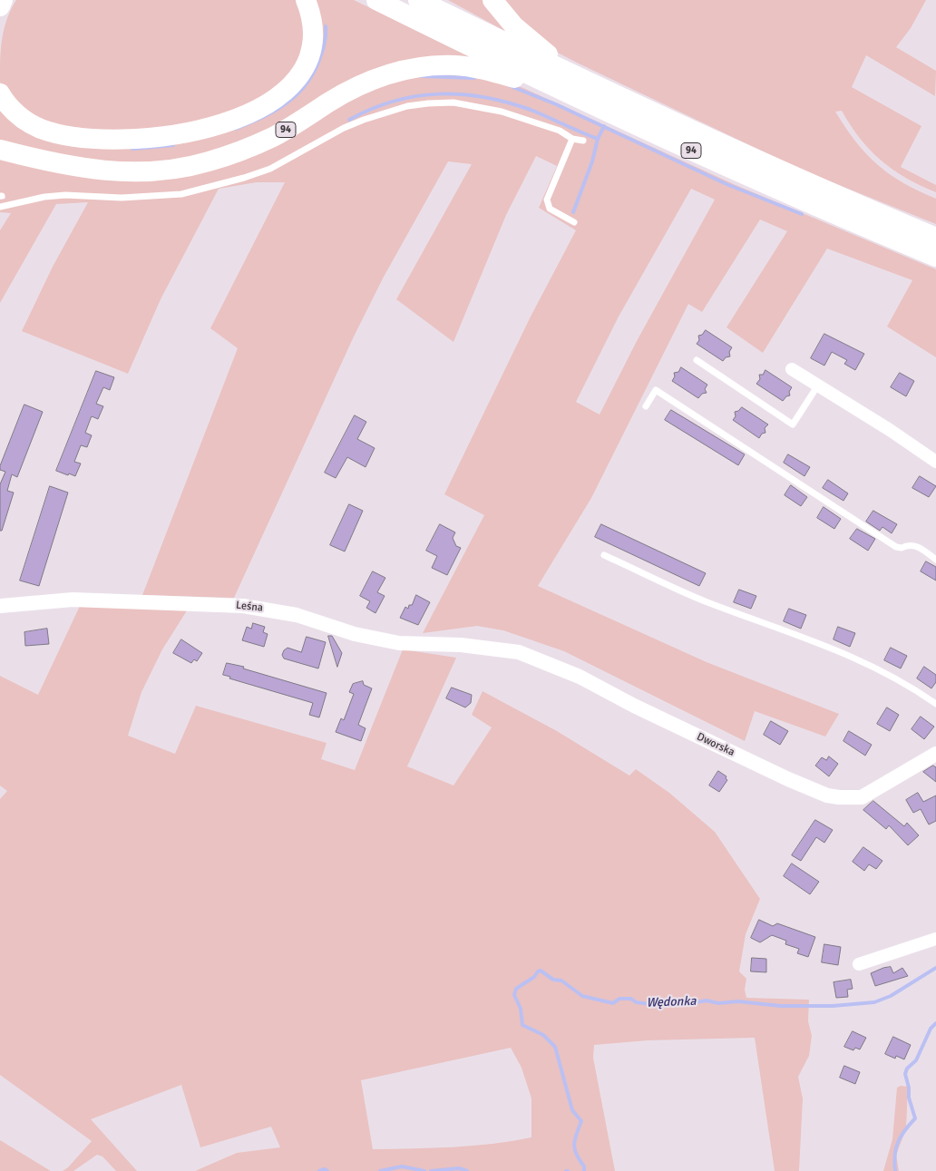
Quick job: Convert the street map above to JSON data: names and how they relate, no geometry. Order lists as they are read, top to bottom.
{
  "streets": {
    "highway": ["94"],
    "street": ["Leśna", "Dworska"]
  },
  "crossings": [
    ["Leśna", "Dworska"]
  ],
  "water": ["Wędonka"]
}
